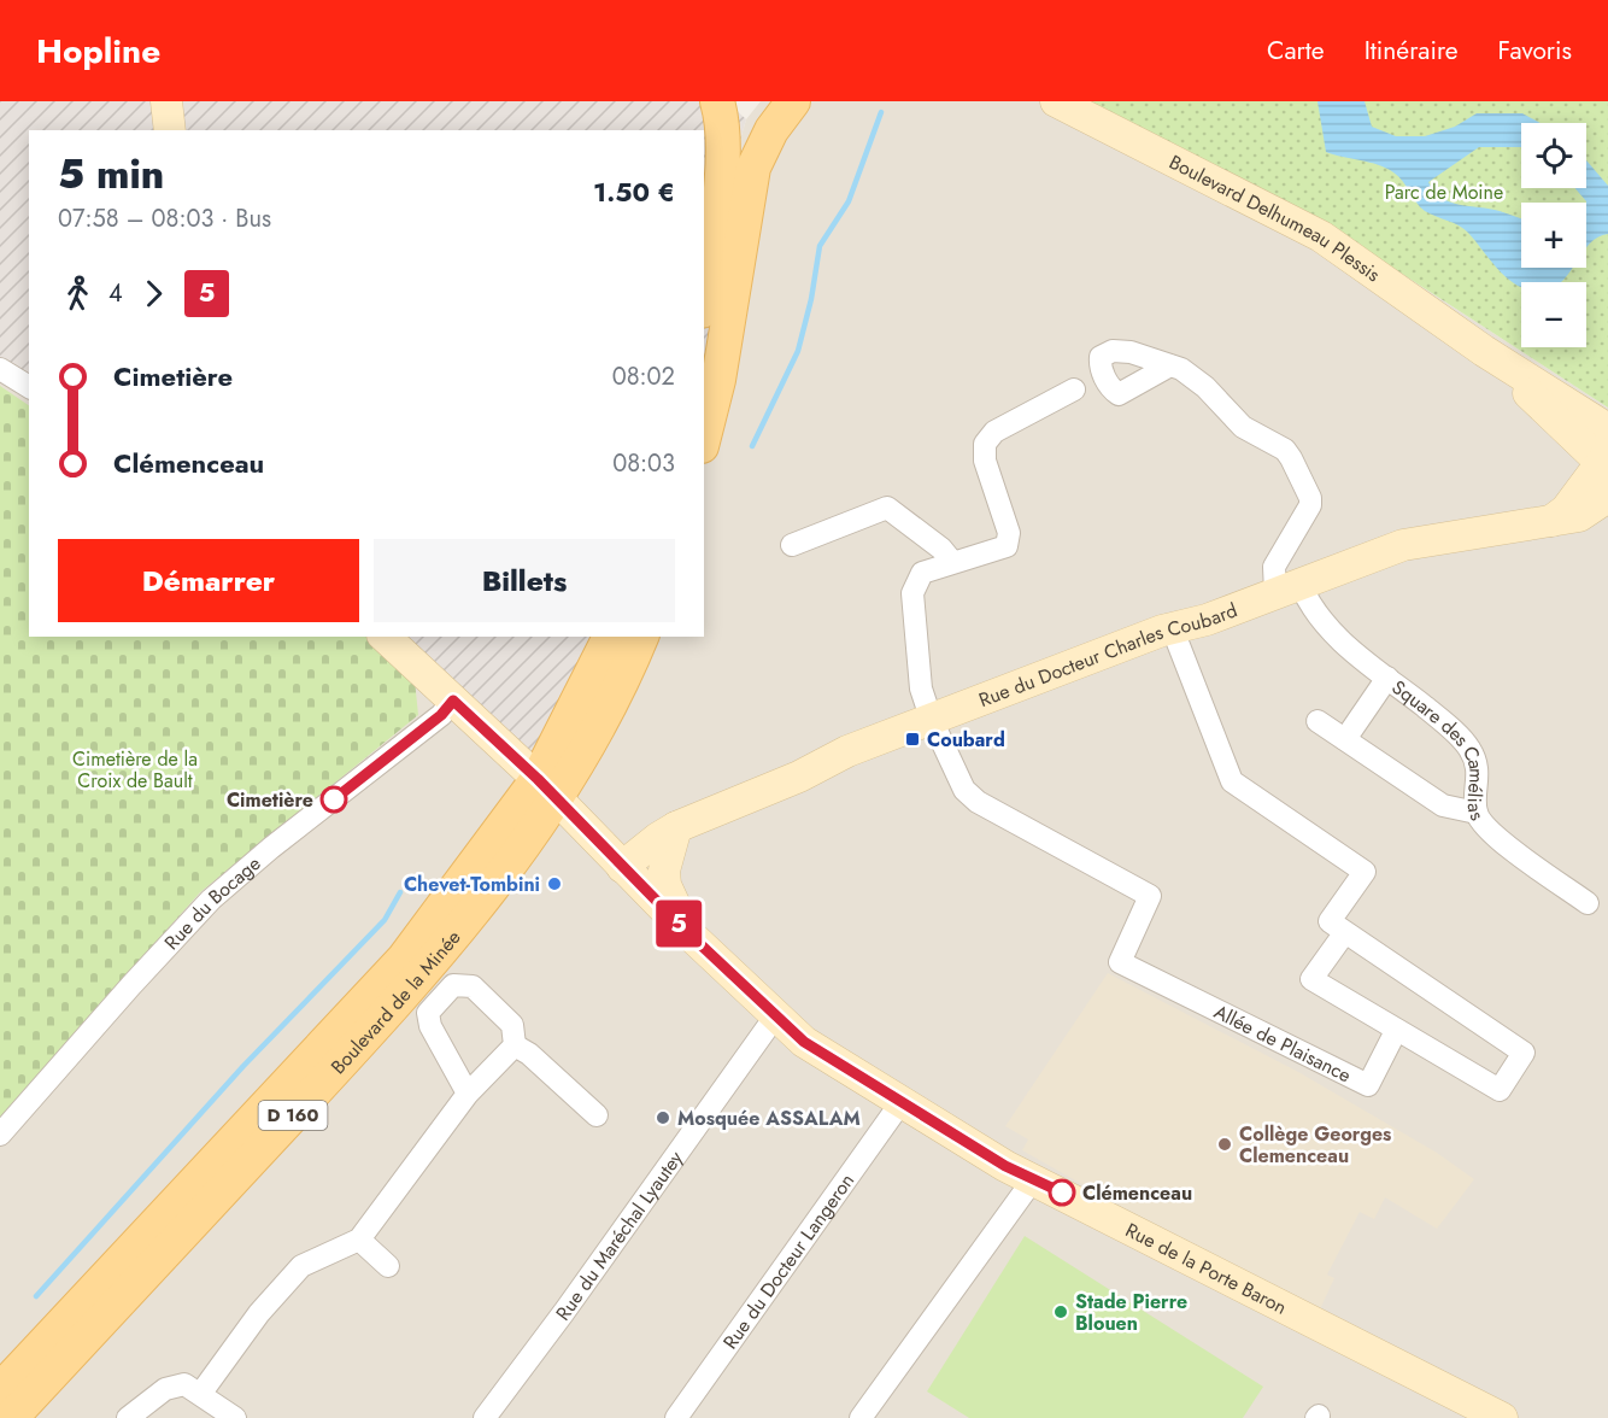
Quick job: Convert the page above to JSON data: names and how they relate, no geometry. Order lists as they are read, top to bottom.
{
  "streets": {
    "main road": ["Boulevard de la Minée", "D 160"],
    "street": [
      "Boulevard Delhumeau Plessis",
      "Rue du Docteur Charles Coubard",
      "Square des Camélias",
      "Rue du Bocage",
      "Allée de Plaisance",
      "Rue du Maréchal Lyautey",
      "Rue du Docteur Langeron",
      "Rue de la Porte Baron"
    ]
  },
  "crossings": [
    ["Boulevard Delhumeau Plessis", "Rue du Docteur Charles Coubard"],
    ["Rue du Docteur Charles Coubard", "Square des Camélias"],
    ["Rue du Docteur Charles Coubard", "Allée de Plaisance"],
    ["Rue du Docteur Charles Coubard", "Rue de la Porte Baron"],
    ["Rue du Bocage", "Rue de la Porte Baron"],
    ["Boulevard de la Minée", "D 160"],
    ["Boulevard de la Minée", "Rue de la Porte Baron"],
    ["D 160", "Rue de la Porte Baron"],
    ["Rue du Maréchal Lyautey", "Rue de la Porte Baron"],
    ["Rue du Docteur Langeron", "Rue de la Porte Baron"]
  ],
  "parks": ["Parc de Moine", "Cimetière de la Croix de Bault"],
  "places": {
    "transit": ["Coubard"],
    "other": [
      "Cimetière",
      "Chevet-Tombini",
      "Mosquée ASSALAM",
      "Collège Georges Clemenceau",
      "Clémenceau",
      "Stade Pierre Blouen"
    ]
  },
  "lines": ["bus line 5"],
  "page": {
    "header": "Hopline",
    "nav": ["Carte", "Itinéraire", "Favoris"],
    "on_map": "5",
    "map_buttons": ["+", "−"],
    "heading": ["5 min", "07:58 – 08:03 · Bus", "1.50 €"],
    "legs": ["4", "5"],
    "list": [
      {
        "name": "Cimetière",
        "value": "08:02"
      },
      {
        "name": "Clémenceau",
        "value": "08:03"
      }
    ],
    "buttons": ["Démarrer", "Billets"]
  }
}
